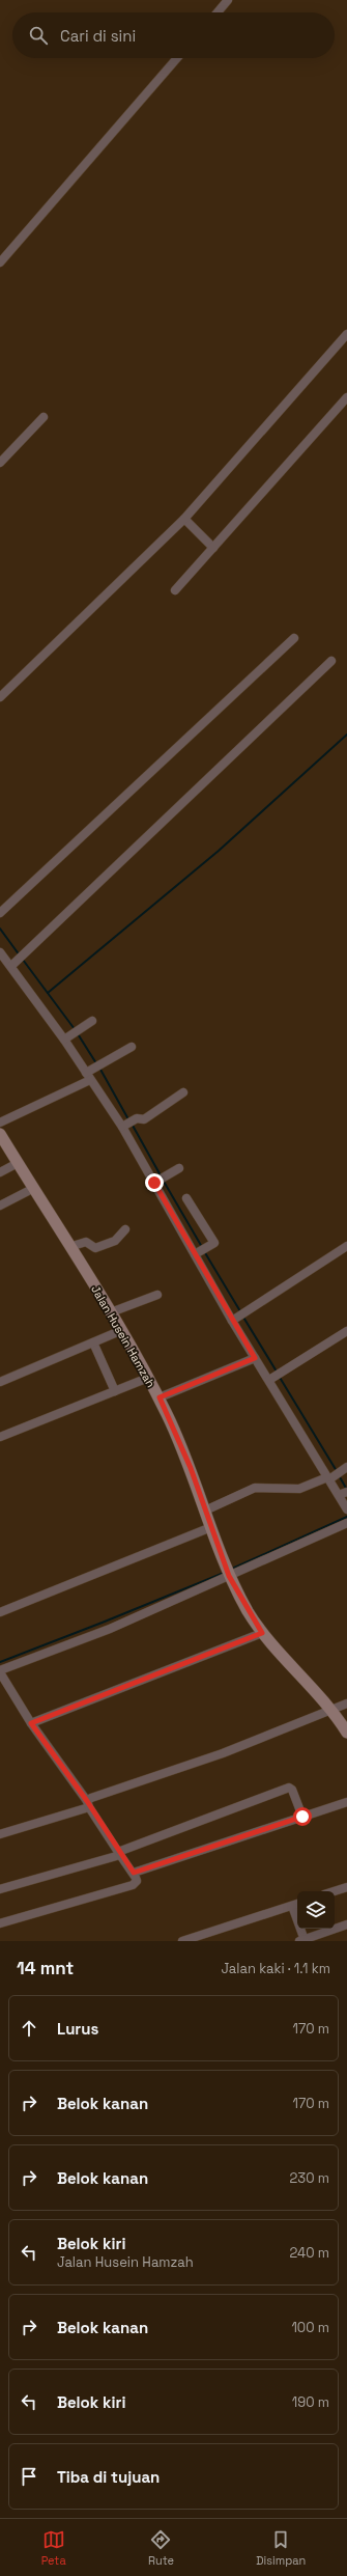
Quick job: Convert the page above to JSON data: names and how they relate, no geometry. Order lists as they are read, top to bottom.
{
  "streets": {
    "street": ["Jalan Husein Hamzah"]
  },
  "page": {
    "search": "Cari di sini",
    "heading": ["14 mnt", "Jalan kaki · 1.1 km"],
    "list": [
      ["Lurus", "170 m"],
      ["Belok kanan", "170 m"],
      ["Belok kanan", "230 m"],
      ["Belok kiri", "Jalan Husein Hamzah", "240 m"],
      ["Belok kanan", "100 m"],
      ["Belok kiri", "190 m"],
      "Tiba di tujuan"
    ],
    "nav": ["Peta", "Rute", "Disimpan"]
  }
}
